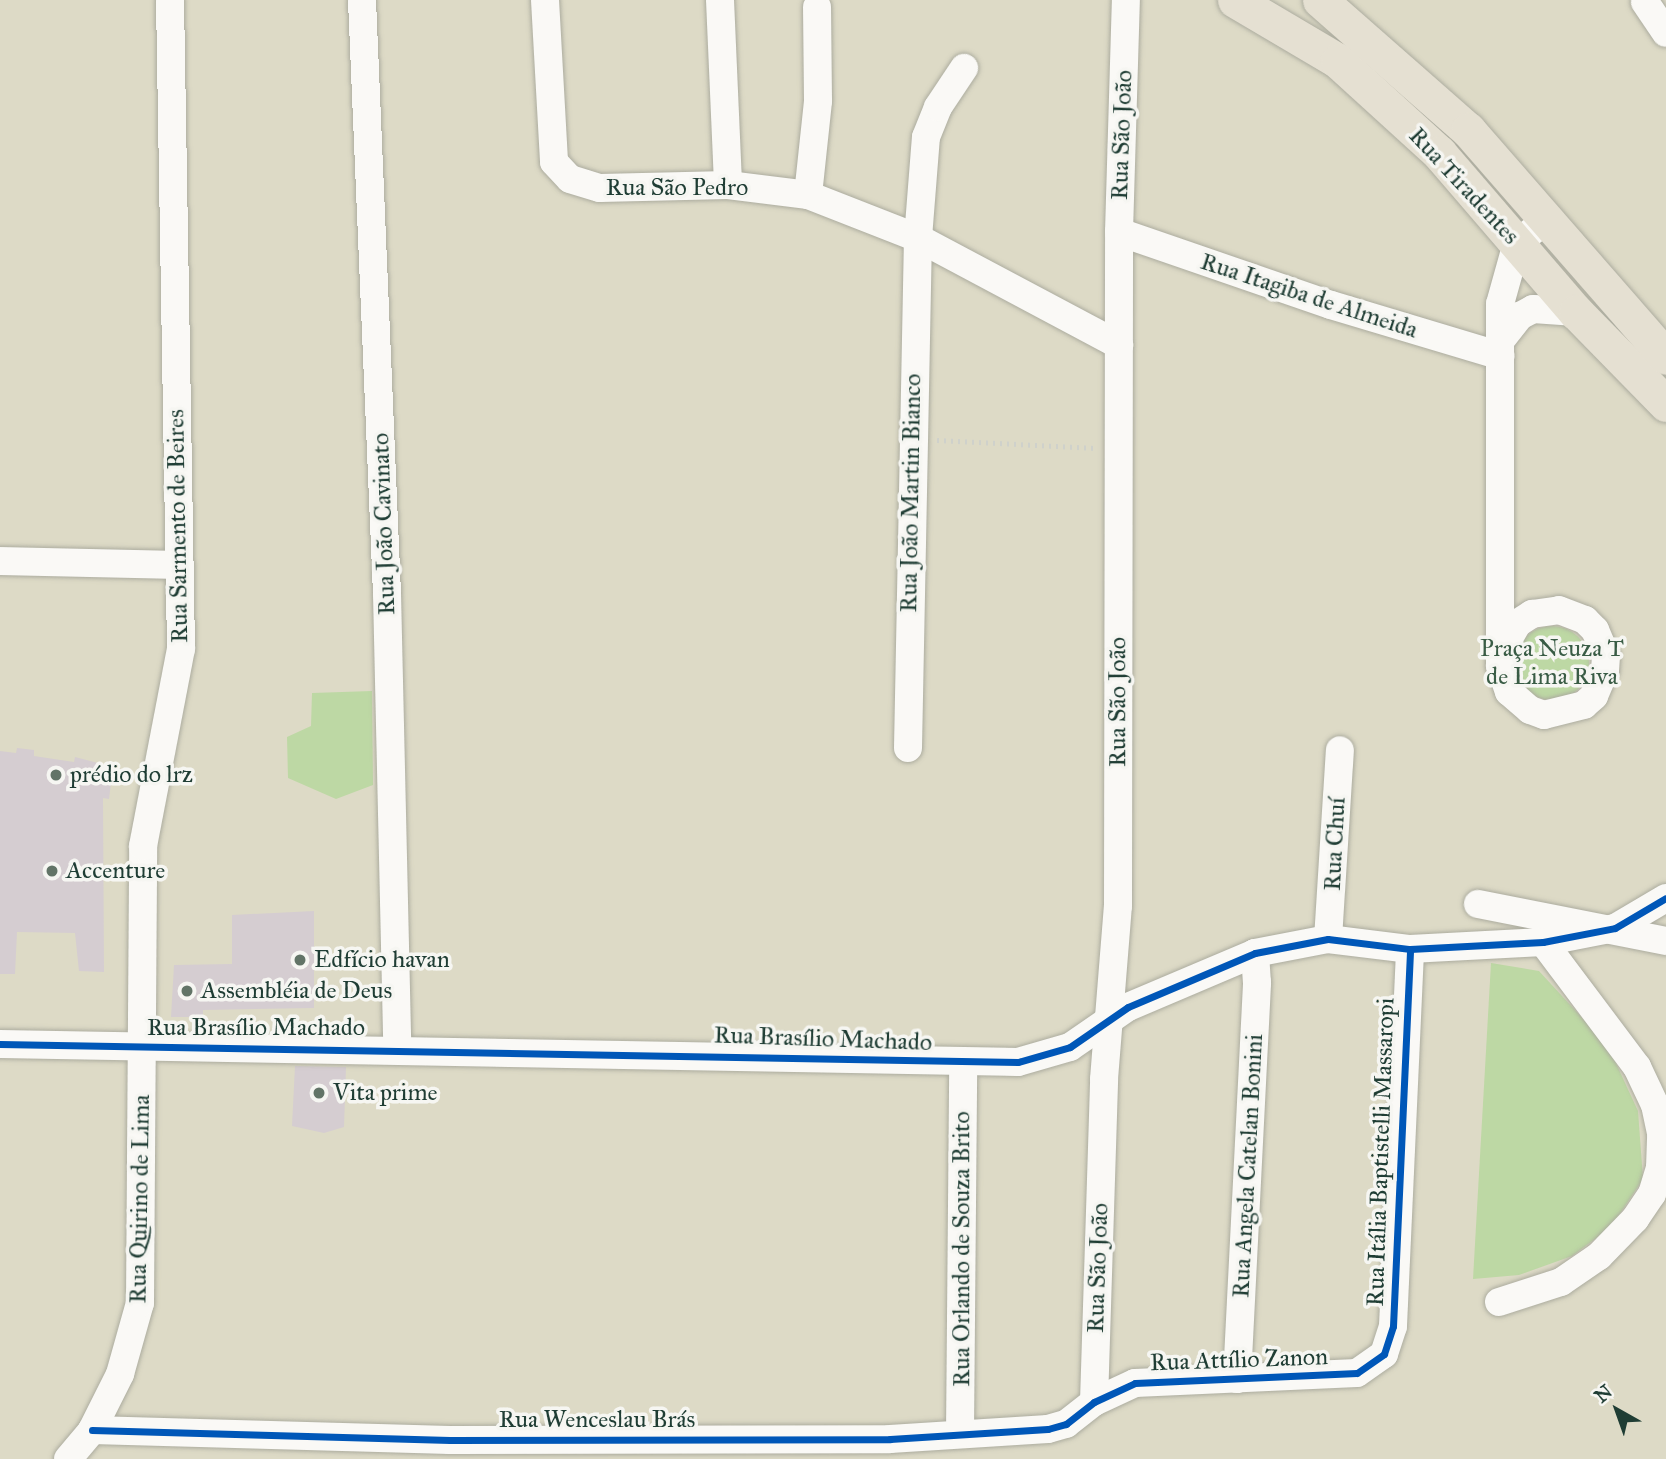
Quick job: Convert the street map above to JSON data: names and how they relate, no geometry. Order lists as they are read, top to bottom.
{
  "streets": {
    "main road": ["Rua Tiradentes"],
    "street": [
      "Rua São João",
      "Rua São Pedro",
      "Rua Itagiba de Almeida",
      "Rua João Martin Bianco",
      "Rua João Cavinato",
      "Rua Sarmento de Beires",
      "Rua Chuí",
      "Rua Brasílio Machado",
      "Rua Itália Baptistelli Massaropi",
      "Rua Angela Catelan Bonini",
      "Rua Quirino de Lima",
      "Rua Orlando de Souza Brito",
      "Rua Attílio Zanon",
      "Rua Wenceslau Brás"
    ]
  },
  "crossings": [
    ["Rua São João", "Rua São Pedro"],
    ["Rua São João", "Rua Itagiba de Almeida"],
    ["Rua São João", "Rua Brasílio Machado"],
    ["Rua São João", "Rua Attílio Zanon"],
    ["Rua São João", "Rua Wenceslau Brás"],
    ["Rua São Pedro", "Rua João Martin Bianco"],
    ["Rua João Cavinato", "Rua Brasílio Machado"],
    ["Rua Sarmento de Beires", "Rua Brasílio Machado"],
    ["Rua Sarmento de Beires", "Rua Quirino de Lima"],
    ["Rua Chuí", "Rua Brasílio Machado"],
    ["Rua Brasílio Machado", "Rua Itália Baptistelli Massaropi"],
    ["Rua Brasílio Machado", "Rua Angela Catelan Bonini"],
    ["Rua Brasílio Machado", "Rua Quirino de Lima"],
    ["Rua Brasílio Machado", "Rua Orlando de Souza Brito"],
    ["Rua Itália Baptistelli Massaropi", "Rua Attílio Zanon"],
    ["Rua Angela Catelan Bonini", "Rua Attílio Zanon"],
    ["Rua Quirino de Lima", "Rua Wenceslau Brás"],
    ["Rua Orlando de Souza Brito", "Rua Wenceslau Brás"],
    ["Rua Attílio Zanon", "Rua Wenceslau Brás"]
  ],
  "parks": ["Praça Neuza T de Lima Riva"],
  "places": [
    "prédio do lrz",
    "Accenture",
    "Edfício havan",
    "Assembléia de Deus",
    "Vita prime"
  ],
  "north": "top left"
}
